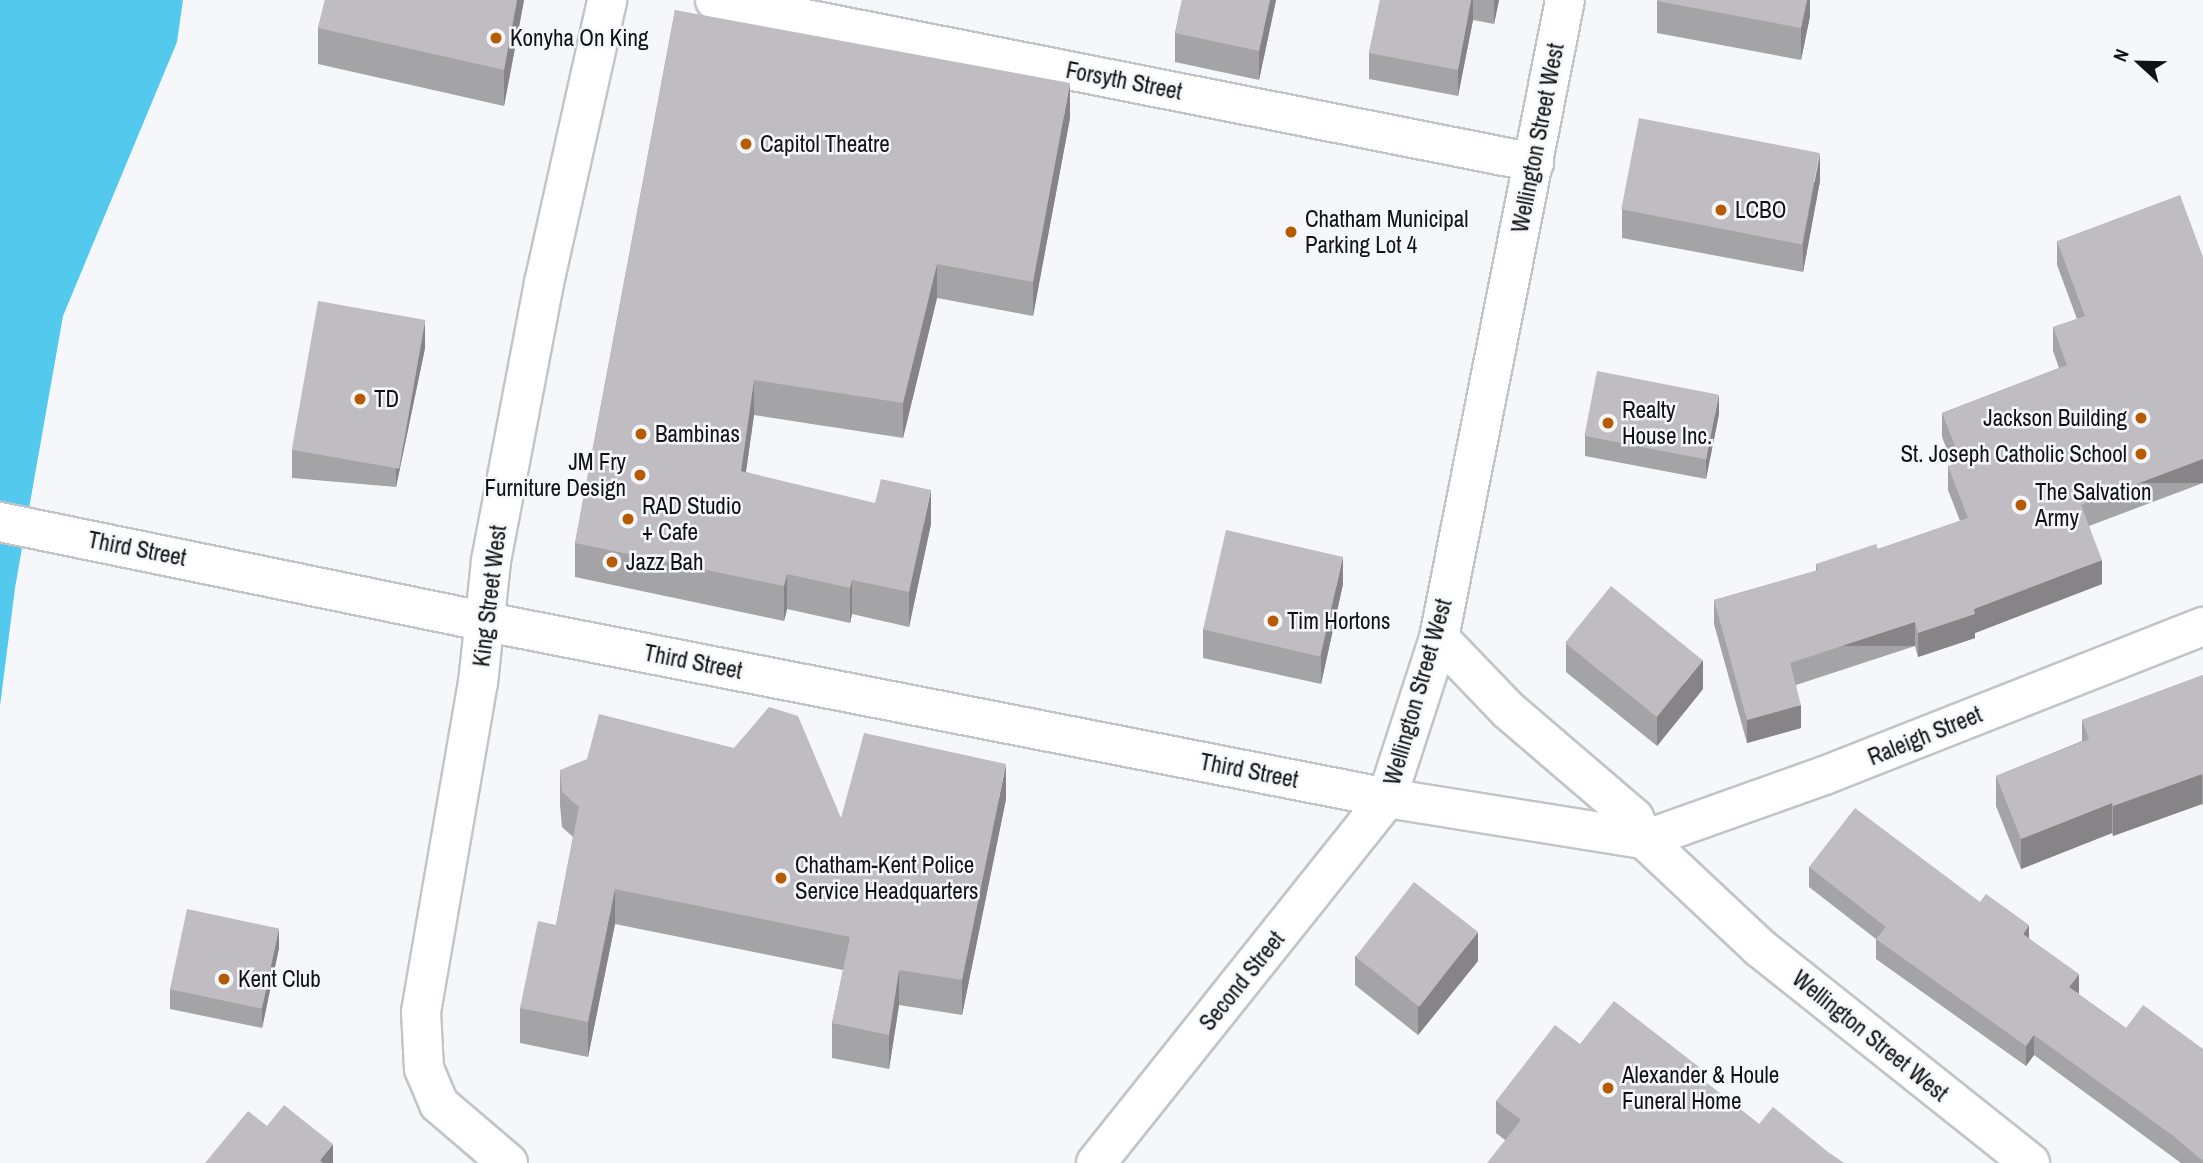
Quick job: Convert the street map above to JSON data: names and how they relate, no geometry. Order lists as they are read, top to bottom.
{
  "streets": {
    "street": [
      "Forsyth Street",
      "Wellington Street West",
      "Third Street",
      "King Street West",
      "Raleigh Street",
      "Second Street"
    ]
  },
  "crossings": [
    ["Forsyth Street", "Wellington Street West"],
    ["Wellington Street West", "Third Street"],
    ["Wellington Street West", "Raleigh Street"],
    ["Wellington Street West", "Second Street"],
    ["Third Street", "King Street West"],
    ["Third Street", "Second Street"]
  ],
  "places": [
    "Konyha On King",
    "Capitol Theatre",
    "LCBO",
    "Chatham Municipal Parking Lot 4",
    "TD",
    "Jackson Building",
    "Realty House Inc.",
    "Bambinas",
    "St. Joseph Catholic School",
    "JM Fry Furniture Design",
    "The Salvation Army",
    "RAD Studio + Cafe",
    "Jazz Bah",
    "Tim Hortons",
    "Chatham-Kent Police Service Headquarters",
    "Kent Club",
    "Alexander & Houle Funeral Home"
  ],
  "north": "left"
}
